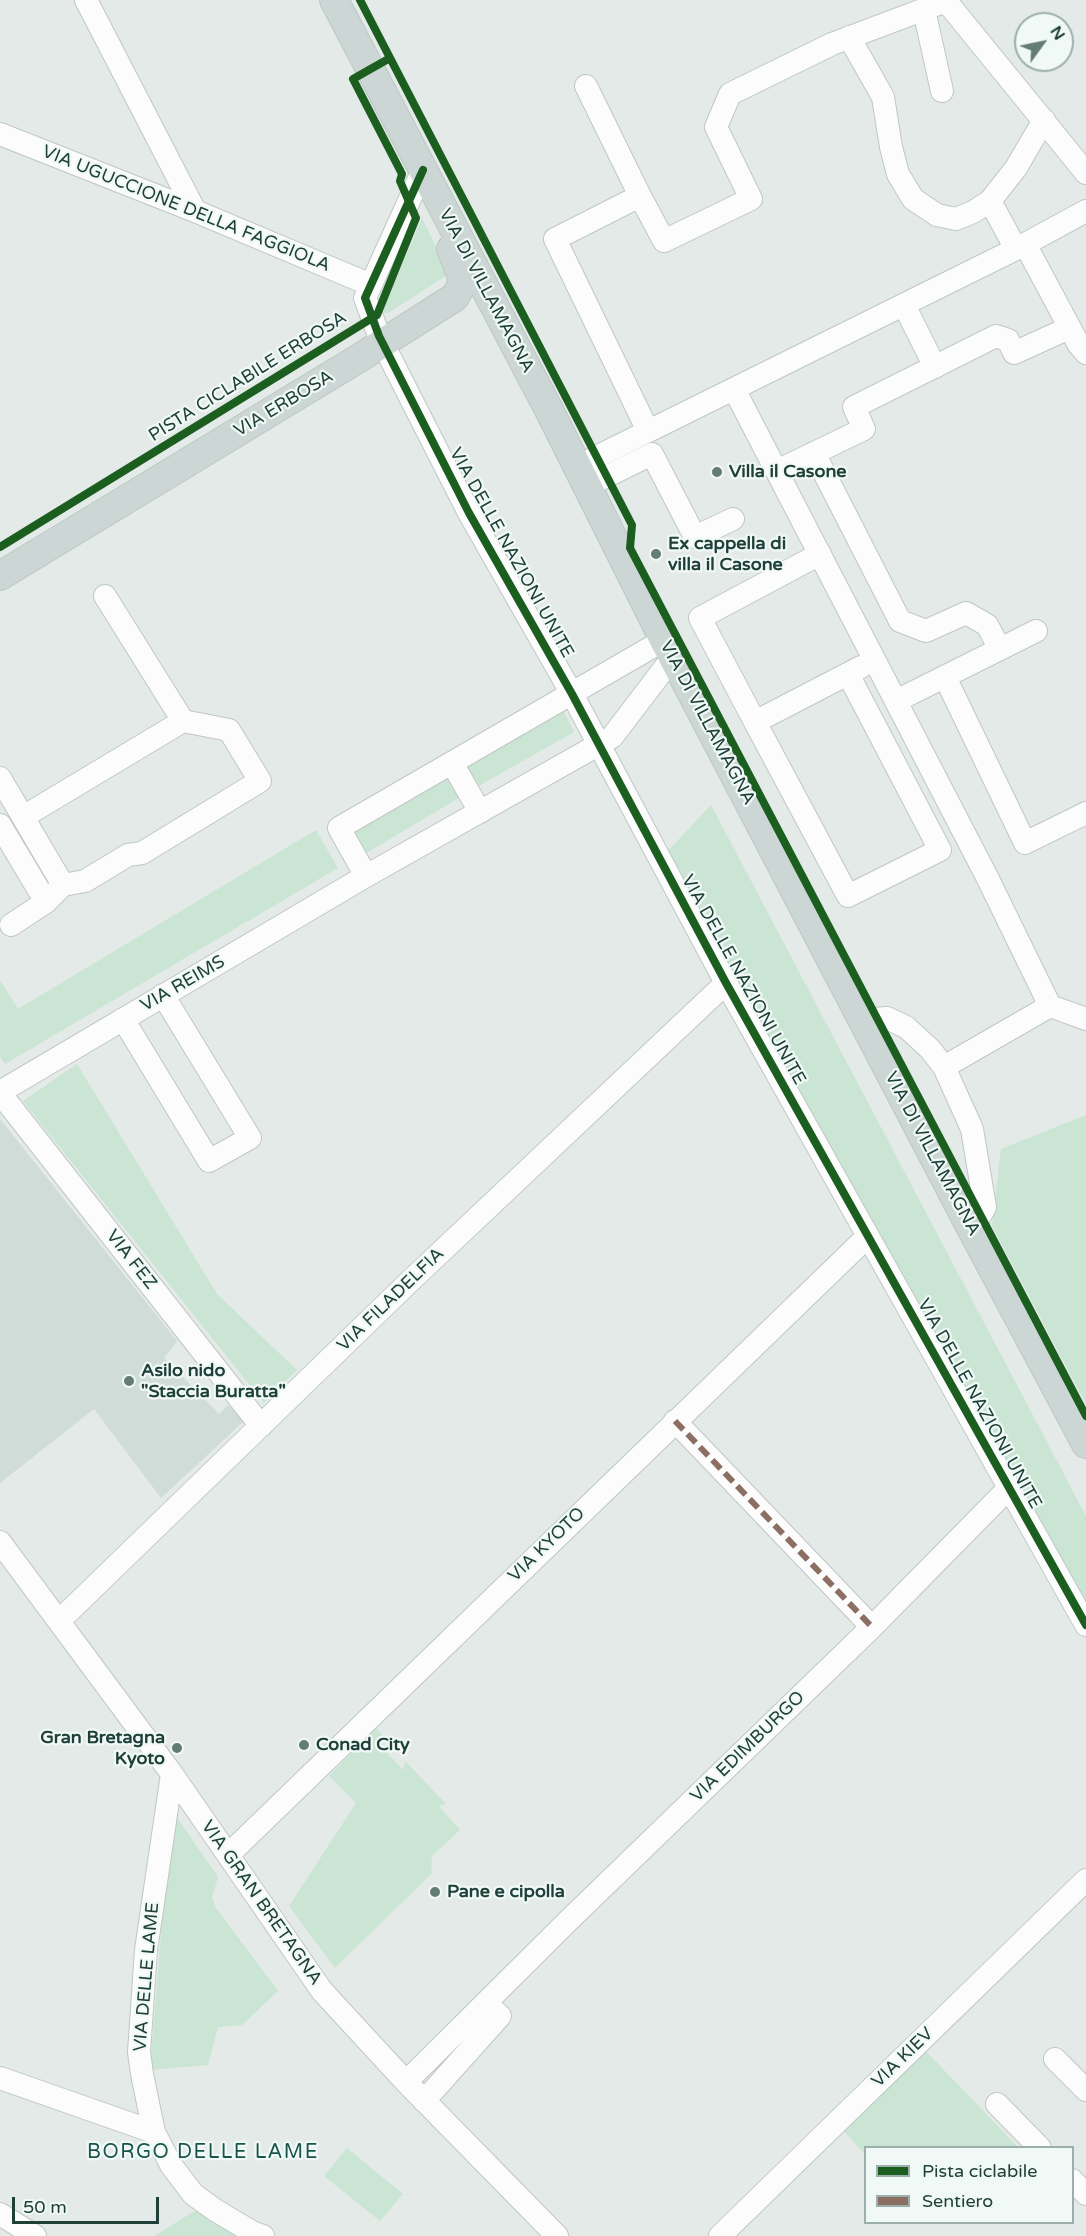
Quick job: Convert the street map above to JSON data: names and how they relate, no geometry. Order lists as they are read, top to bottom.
{
  "streets": {
    "main road": ["VIA DI VILLAMAGNA", "VIA ERBOSA"],
    "street": [
      "VIA UGUCCIONE DELLA FAGGIOLA",
      "VIA DELLE NAZIONI UNITE",
      "VIA REIMS",
      "VIA FEZ",
      "VIA FILADELFIA",
      "VIA KYOTO",
      "VIA EDIMBURGO",
      "VIA GRAN BRETAGNA",
      "VIA DELLE LAME",
      "VIA KIEV"
    ],
    "cycle path": ["PISTA CICLABILE ERBOSA"]
  },
  "crossings": [
    ["VIA UGUCCIONE DELLA FAGGIOLA", "VIA DELLE NAZIONI UNITE"],
    ["VIA DI VILLAMAGNA", "VIA ERBOSA"],
    ["VIA DI VILLAMAGNA", "VIA REIMS"],
    ["VIA ERBOSA", "VIA DELLE NAZIONI UNITE"],
    ["VIA DELLE NAZIONI UNITE", "VIA REIMS"],
    ["VIA DELLE NAZIONI UNITE", "VIA FILADELFIA"],
    ["VIA DELLE NAZIONI UNITE", "VIA KYOTO"],
    ["VIA DELLE NAZIONI UNITE", "VIA EDIMBURGO"],
    ["VIA REIMS", "VIA FEZ"],
    ["VIA FEZ", "VIA FILADELFIA"],
    ["VIA FILADELFIA", "VIA GRAN BRETAGNA"],
    ["VIA KYOTO", "VIA GRAN BRETAGNA"],
    ["VIA EDIMBURGO", "VIA GRAN BRETAGNA"],
    ["VIA GRAN BRETAGNA", "VIA DELLE LAME"]
  ],
  "districts": ["BORGO DELLE LAME"],
  "places": [
    "Villa il Casone",
    "Ex cappella di villa il Casone",
    "Asilo nido \"Staccia Buratta\"",
    "Conad City",
    "Gran Bretagna Kyoto",
    "Pane e cipolla"
  ],
  "legend": ["Pista ciclabile", "Sentiero"],
  "scale_bar": "50 m",
  "north": "top right"
}
